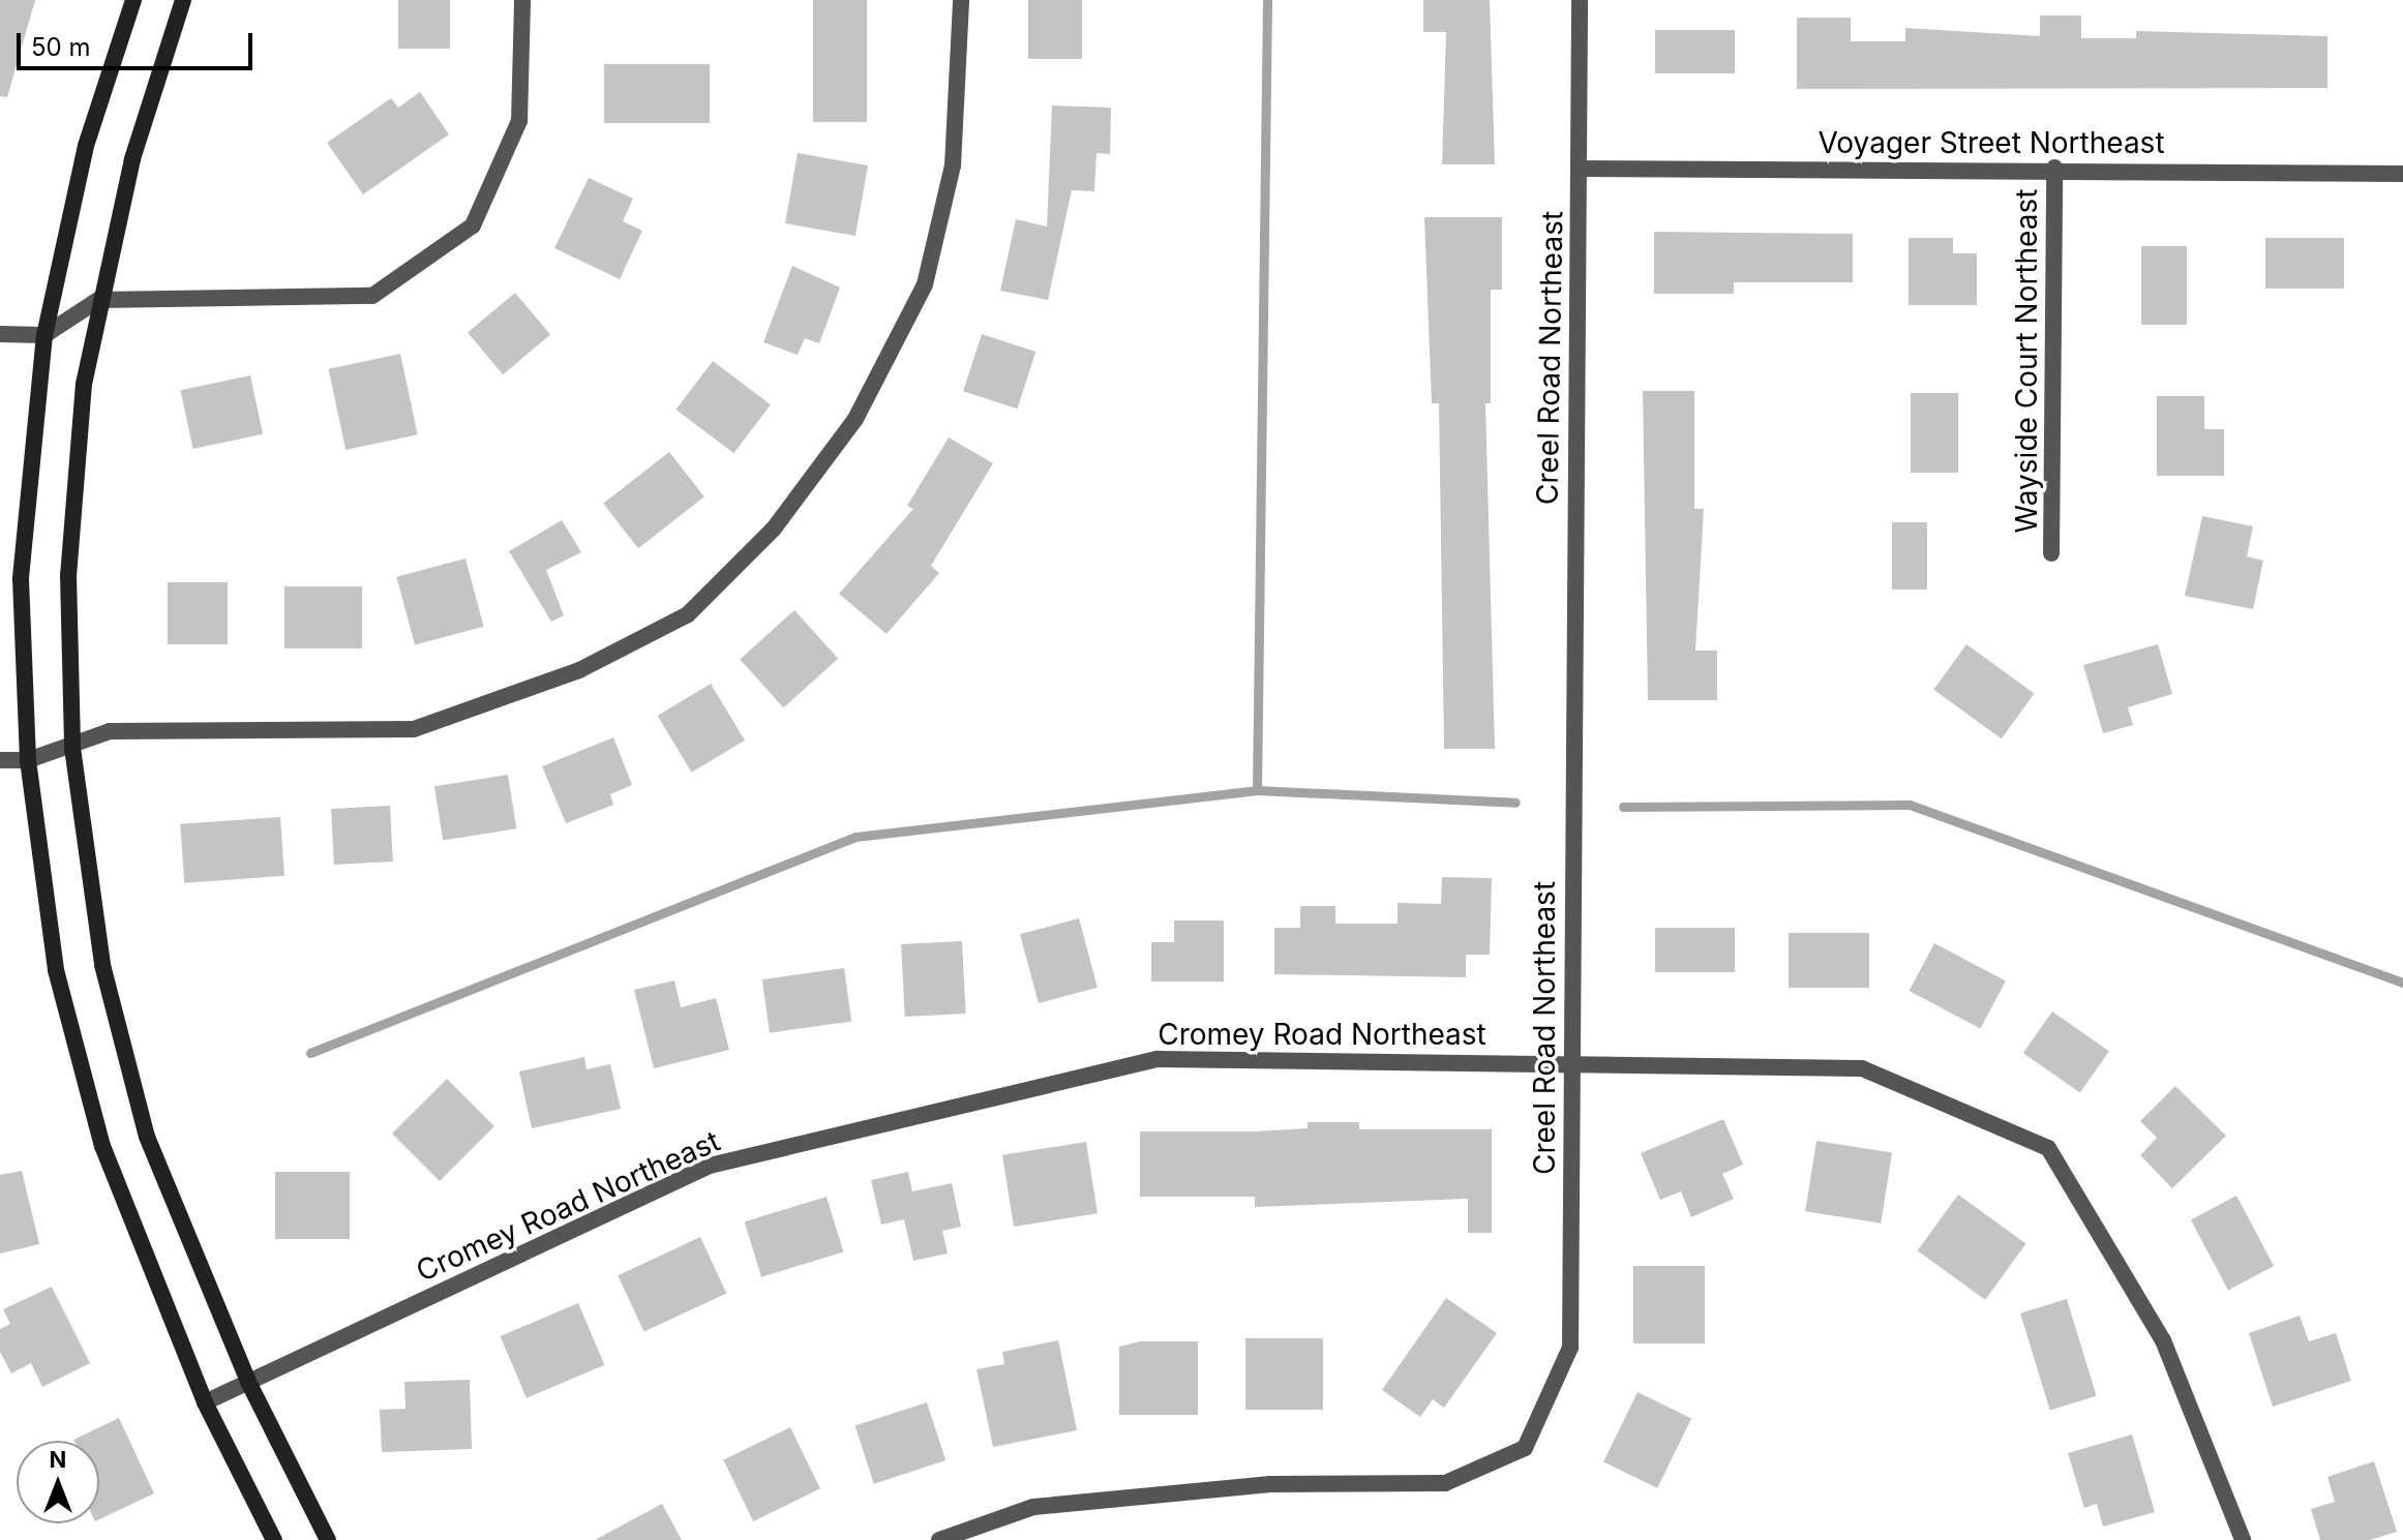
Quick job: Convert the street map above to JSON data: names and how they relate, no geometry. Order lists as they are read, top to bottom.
{
  "streets": {
    "street": [
      "Voyager Street Northeast",
      "Creel Road Northeast",
      "Wayside Court Northeast",
      "Cromey Road Northeast"
    ]
  },
  "crossings": [
    ["Voyager Street Northeast", "Creel Road Northeast"],
    ["Voyager Street Northeast", "Wayside Court Northeast"],
    ["Creel Road Northeast", "Cromey Road Northeast"]
  ],
  "scale_bar": "50 m",
  "north": "top"
}
